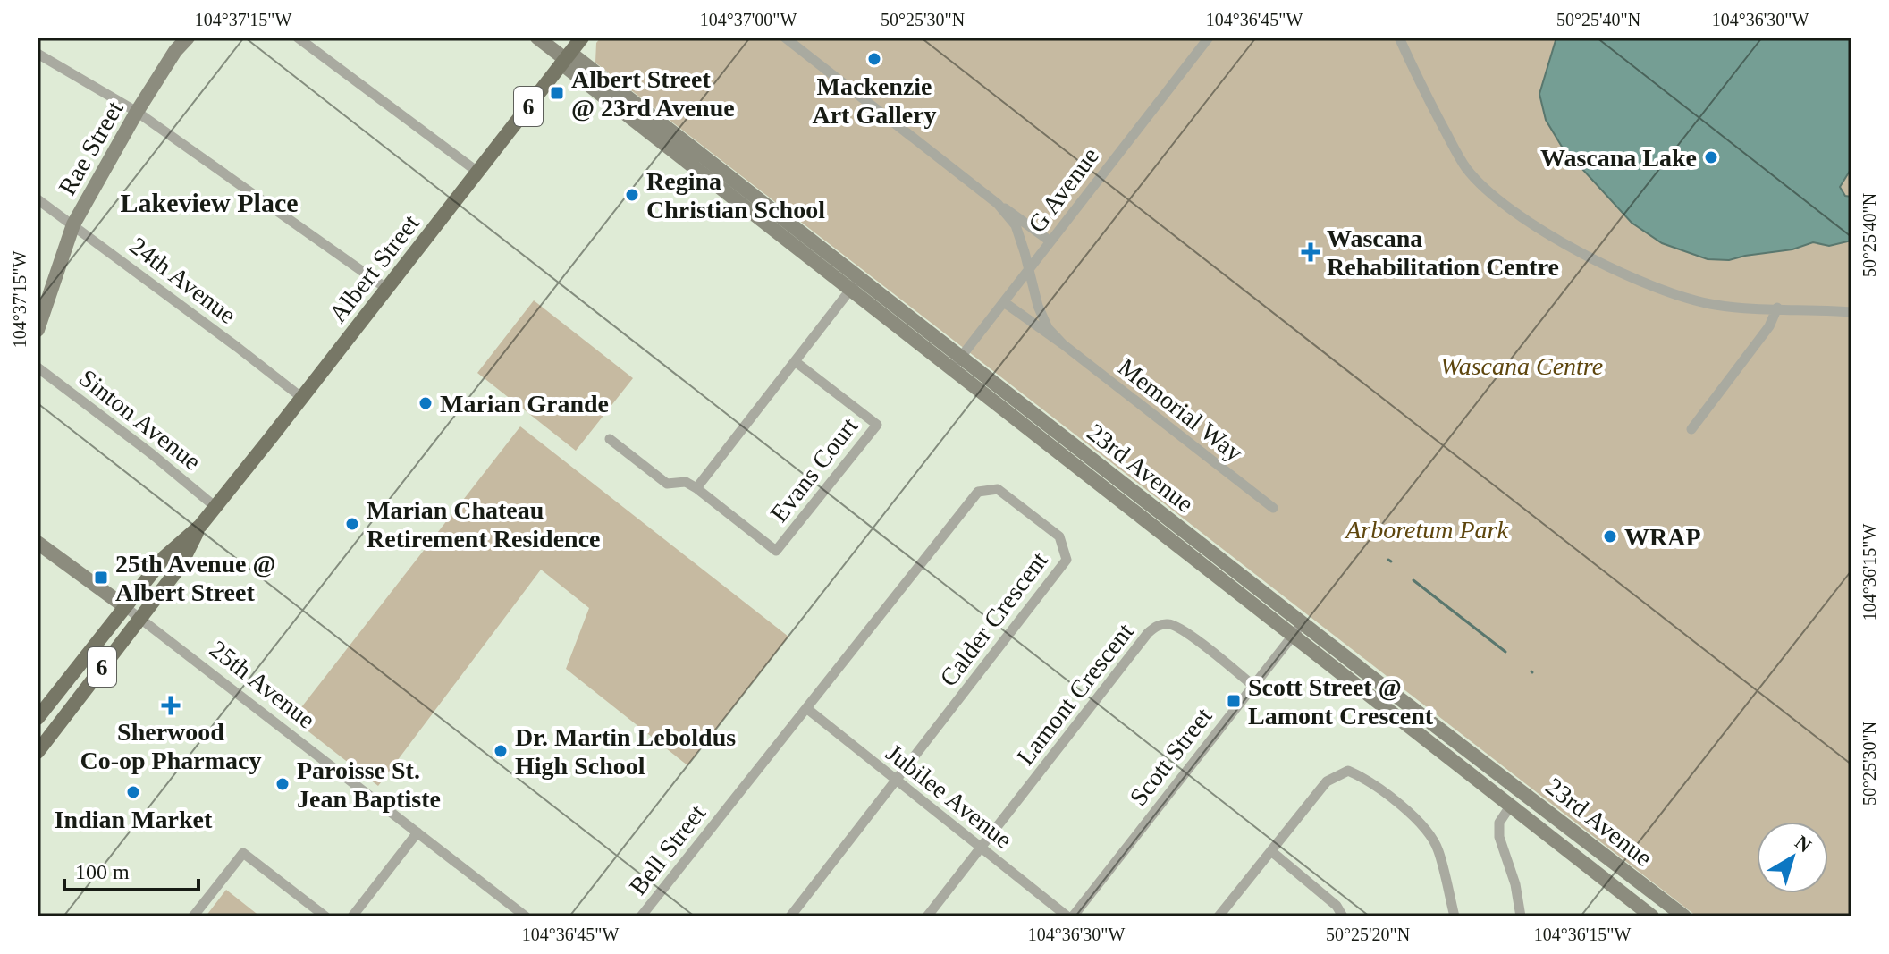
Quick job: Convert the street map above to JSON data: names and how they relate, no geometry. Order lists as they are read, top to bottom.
{
  "streets": {
    "main road": [
      "6",
      "Rae Street",
      "Albert Street",
      "23rd Avenue",
      "25th Avenue"
    ],
    "street": [
      "G Avenue",
      "24th Avenue",
      "Memorial Way",
      "Sinton Avenue",
      "Evans Court",
      "Calder Crescent",
      "Lamont Crescent",
      "Scott Street",
      "Jubilee Avenue",
      "Bell Street"
    ]
  },
  "crossings": [
    ["Rae Street", "24th Avenue"],
    ["G Avenue", "Memorial Way"],
    ["G Avenue", "23rd Avenue"],
    ["Albert Street", "24th Avenue"],
    ["Albert Street", "Sinton Avenue"],
    ["Albert Street", "23rd Avenue"],
    ["Albert Street", "25th Avenue"],
    ["23rd Avenue", "Scott Street"],
    ["Calder Crescent", "Jubilee Avenue"],
    ["Calder Crescent", "Bell Street"],
    ["Lamont Crescent", "Scott Street"],
    ["Lamont Crescent", "Jubilee Avenue"],
    ["Scott Street", "Jubilee Avenue"],
    ["Jubilee Avenue", "Bell Street"]
  ],
  "districts": ["Lakeview Place"],
  "parks": ["Wascana Centre", "Arboretum Park"],
  "places": {
    "other": [
      "Mackenzie Art Gallery",
      "Wascana Lake",
      "Regina Christian School",
      "Marian Grande",
      "Marian Chateau Retirement Residence",
      "WRAP",
      "Dr. Martin Leboldus High School",
      "Paroisse St. Jean Baptiste",
      "Indian Market"
    ],
    "transit": ["Albert Street @ 23rd Avenue", "25th Avenue @ Albert Street", "Scott Street @ Lamont Crescent"],
    "health": ["Wascana Rehabilitation Centre", "Sherwood Co-op Pharmacy"]
  },
  "scale_bar": "100 m",
  "north": "top right",
  "coordinates": [
    "104°37'15\"W",
    "104°37'00\"W",
    "50°25'30\"N",
    "104°36'45\"W",
    "50°25'40\"N",
    "104°36'30\"W",
    "104°36'15\"W",
    "50°25'20\"N"
  ]
}
